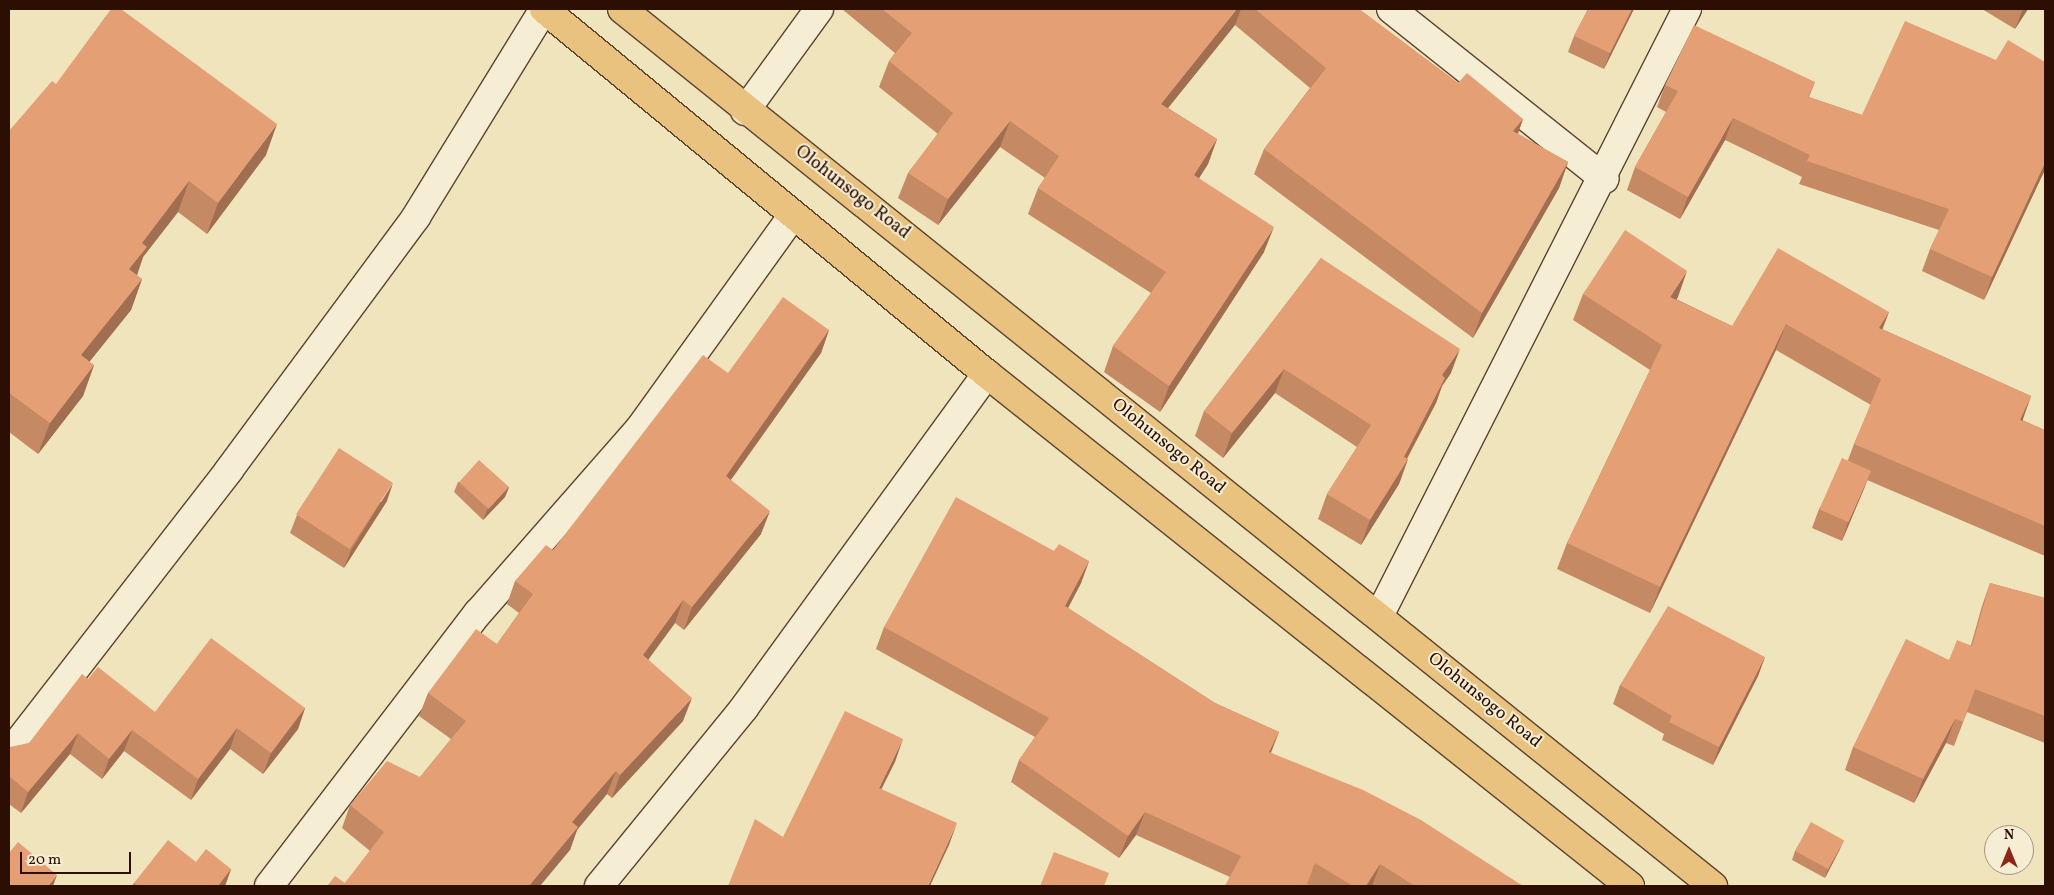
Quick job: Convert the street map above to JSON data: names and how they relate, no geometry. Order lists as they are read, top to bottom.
{
  "streets": {
    "main road": ["Olohunsogo Road"]
  },
  "scale_bar": "20 m",
  "north": "top"
}
